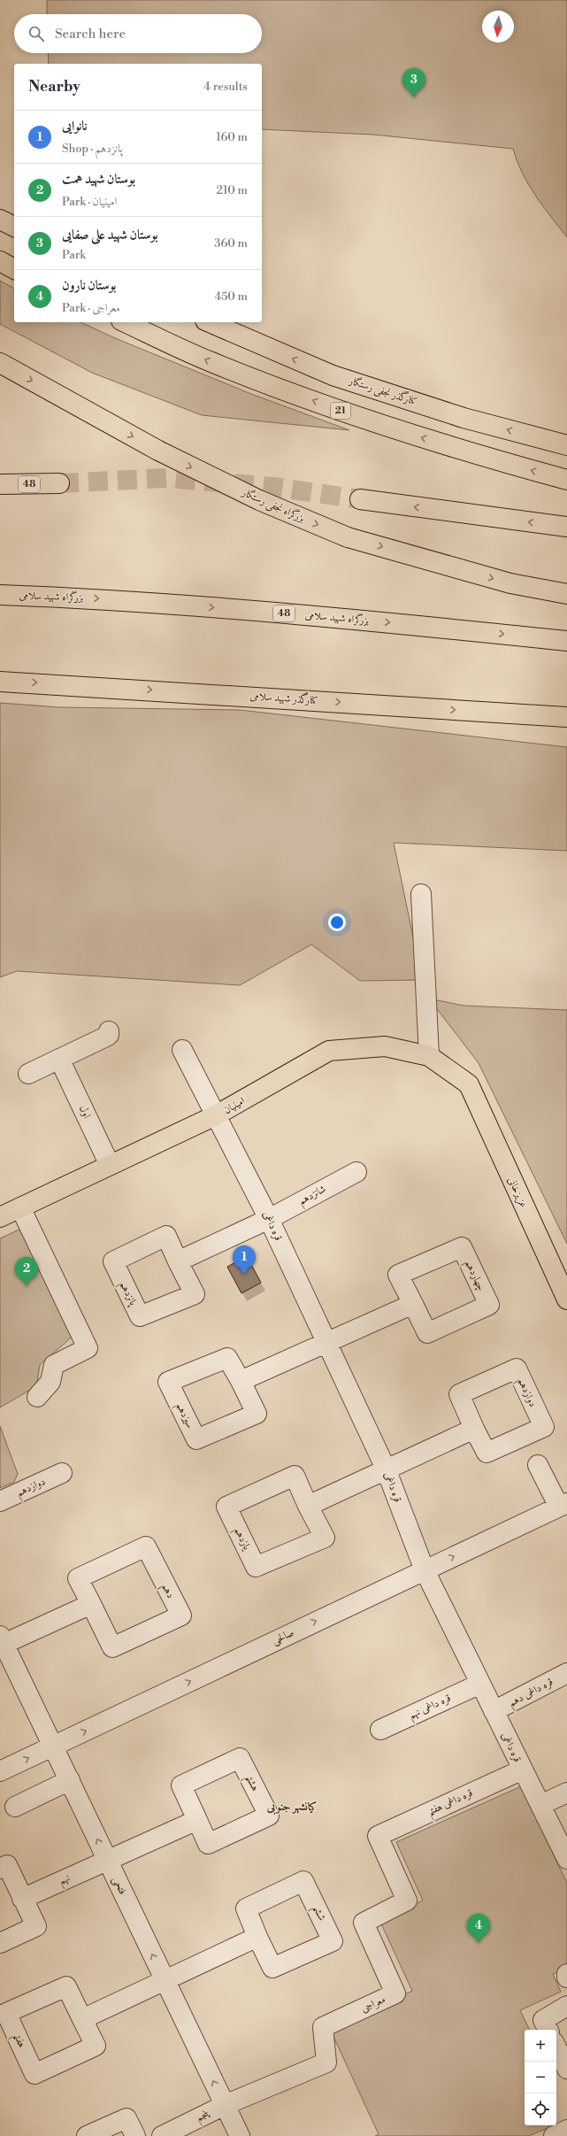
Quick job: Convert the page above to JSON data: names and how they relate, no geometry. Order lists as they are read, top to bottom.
{
  "streets": {
    "main road": [
      "کنارگذر نجفی رستگار",
      "21",
      "48",
      "بزرگراه نجفی رستگار",
      "بزرگراه شهید سلامی",
      "کنارگذر شهید سلامی",
      "امینیان",
      "عزیزخانی"
    ],
    "street": [
      "اول",
      "شانزدهم",
      "قره داغی",
      "چهاردهم",
      "پانزدهم",
      "دوازدهم",
      "سیزدهم",
      "یازدهم",
      "دهم",
      "صالحی",
      "قره داغی دهم",
      "قره داغی نهم",
      "هشتم",
      "قره داغی هفتم",
      "نهم",
      "فتحی",
      "ششم",
      "معراجی",
      "هفتم",
      "پنجم"
    ]
  },
  "crossings": [
    ["امینیان", "اول"],
    ["امینیان", "عزیزخانی"],
    ["امینیان", "قره داغی"],
    ["شانزدهم", "قره داغی"],
    ["قره داغی", "صالحی"],
    ["قره داغی", "قره داغی دهم"],
    ["قره داغی", "قره داغی نهم"],
    ["قره داغی", "قره داغی هفتم"],
    ["صالحی", "فتحی"],
    ["قره داغی هفتم", "معراجی"],
    ["نهم", "فتحی"],
    ["فتحی", "معراجی"],
    ["فتحی", "پنجم"],
    ["معراجی", "پنجم"]
  ],
  "one_way": ["کنارگذر شهید سلامی", "فتحی"],
  "districts": ["کیانشهر جنوبی"],
  "north": "bottom",
  "page": {
    "search": "Search here",
    "heading": ["Nearby", "4 results"],
    "pins": [
      "3",
      "1",
      "2",
      "4"
    ],
    "list": [
      {
        "mark": "1",
        "name": "نانوایی",
        "note": "Shop · پانزدهم",
        "value": "160 m"
      },
      {
        "mark": "2",
        "name": "بوستان شهید همت",
        "note": "Park · امینیان",
        "value": "210 m"
      },
      {
        "mark": "3",
        "name": "بوستان شهید علی صفایی",
        "note": "Park",
        "value": "360 m"
      },
      {
        "mark": "4",
        "name": "بوستان نارون",
        "note": "Park · معراجی",
        "value": "450 m"
      }
    ],
    "map_buttons": ["+", "−"]
  }
}
